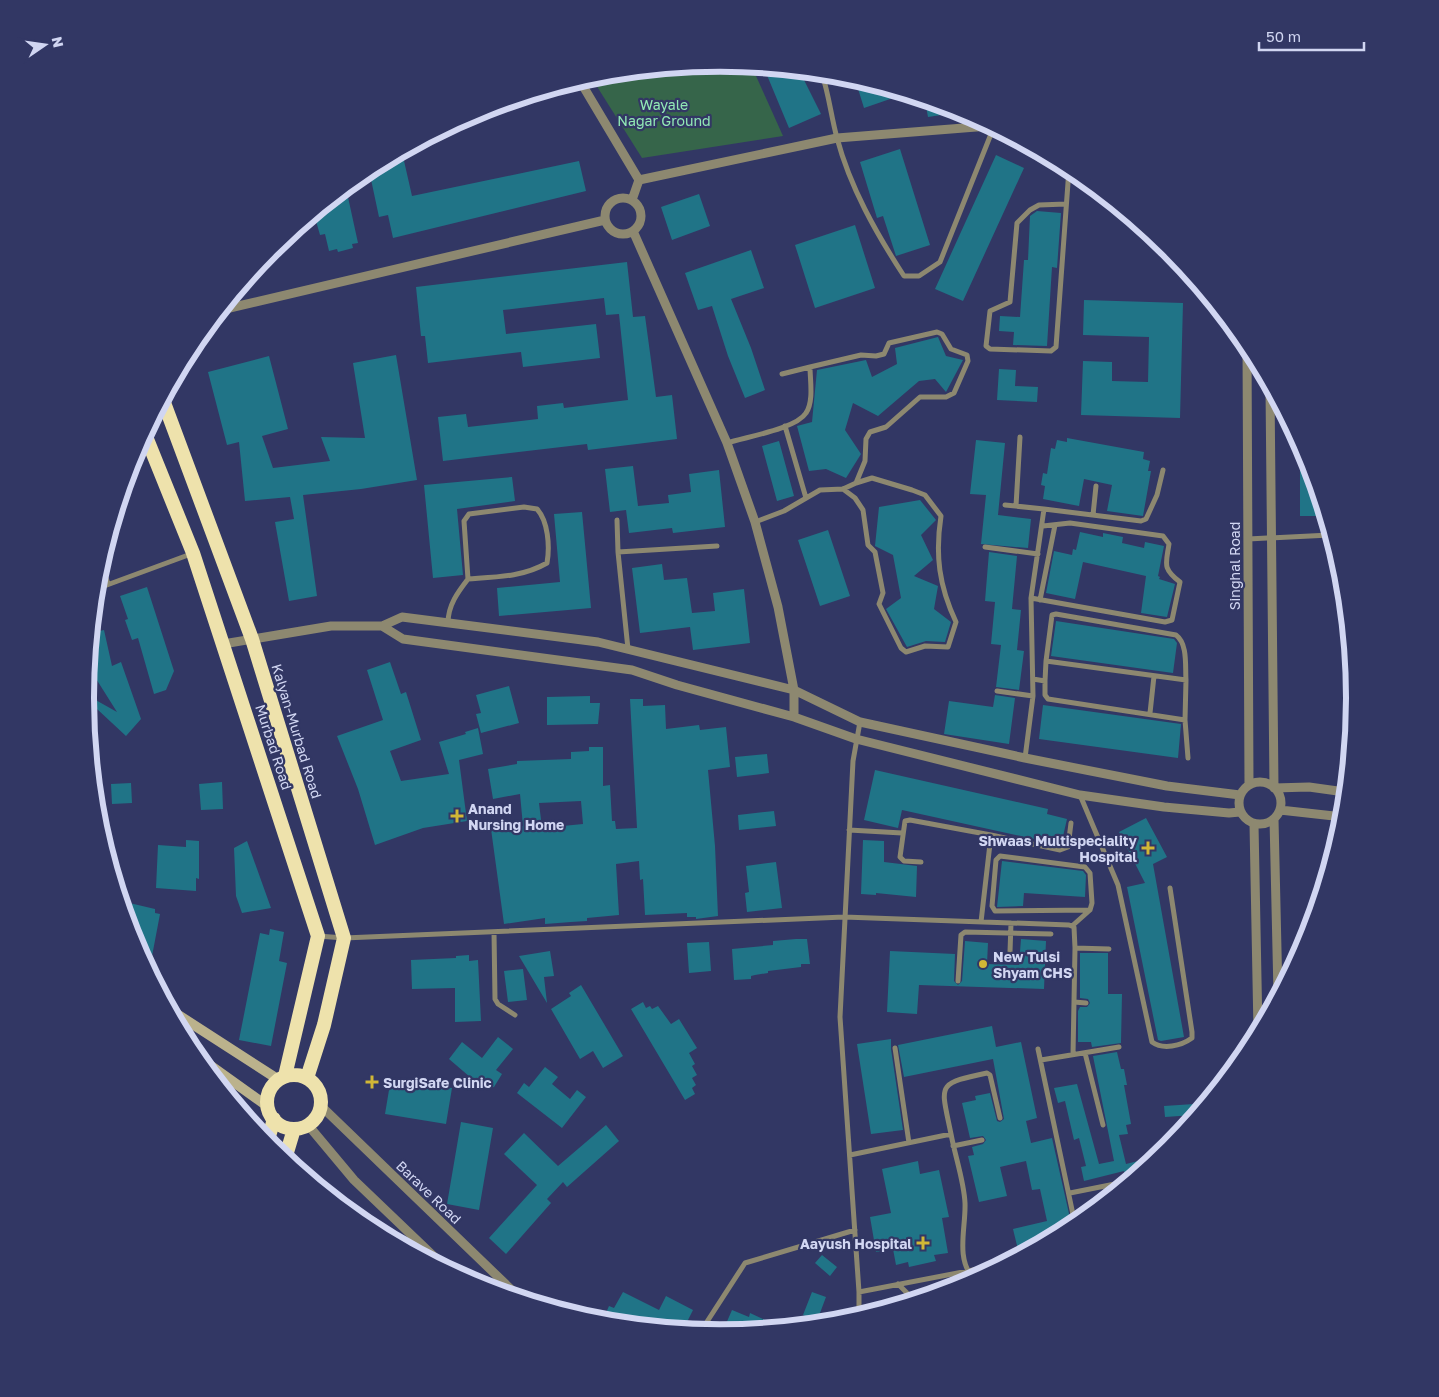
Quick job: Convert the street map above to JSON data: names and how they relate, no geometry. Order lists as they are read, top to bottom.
{
  "streets": {
    "highway": ["Kalyan-Murbad Road", "Murbad Road"],
    "street": ["Singhal Road", "Barave Road"]
  },
  "parks": ["Wayale Nagar Ground"],
  "places": {
    "health": [
      "Anand Nursing Home",
      "Shwaas Multispeciality Hospital",
      "SurgiSafe Clinic",
      "Aayush Hospital"
    ],
    "other": ["New Tulsi Shyam CHS"]
  },
  "scale_bar": "50 m",
  "north": "right"
}
